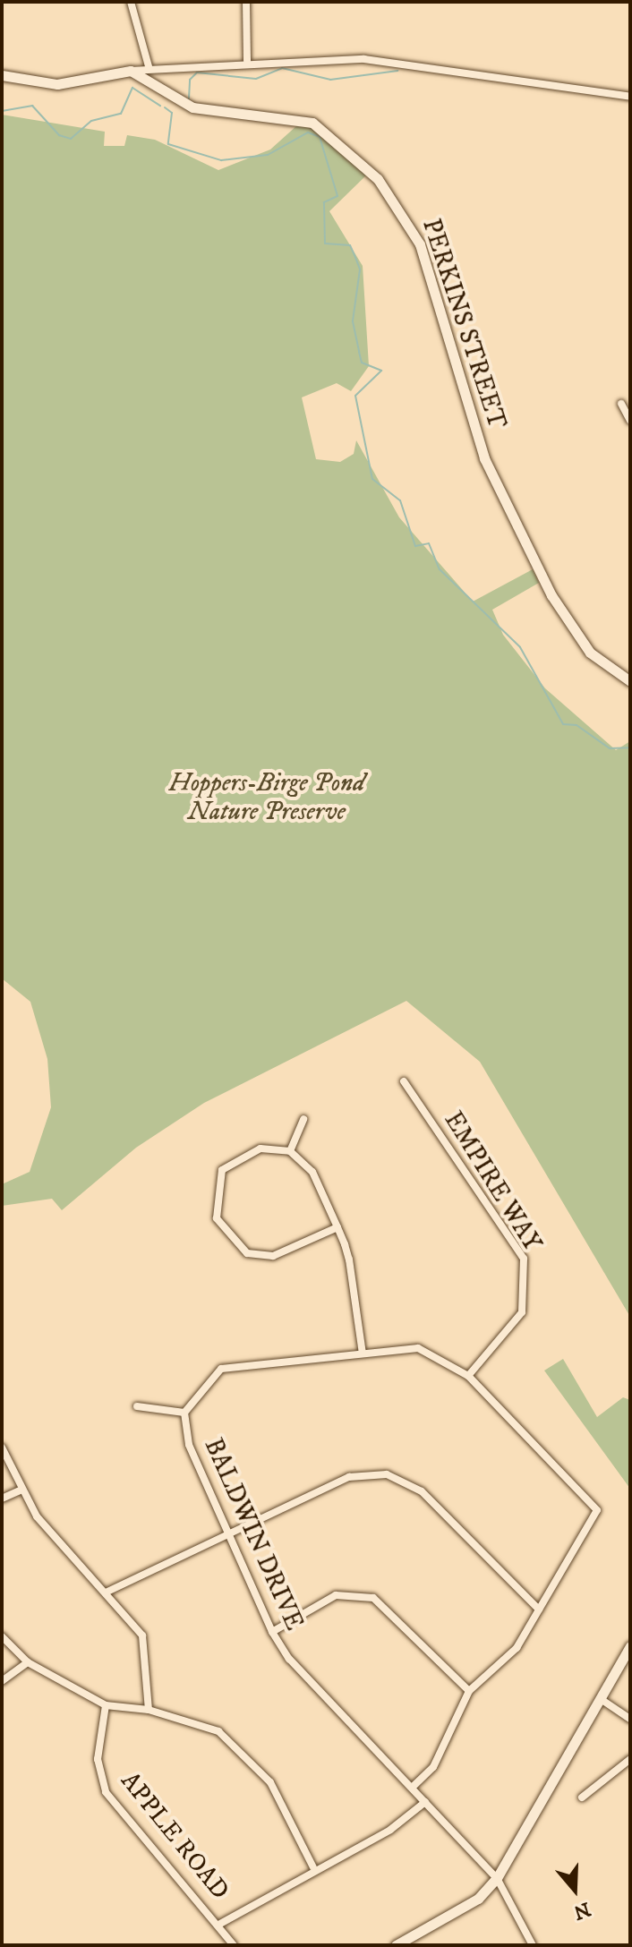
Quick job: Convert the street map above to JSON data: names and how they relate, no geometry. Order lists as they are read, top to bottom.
{
  "streets": {
    "street": [
      "PERKINS STREET",
      "EMPIRE WAY",
      "BALDWIN DRIVE",
      "APPLE ROAD"
    ]
  },
  "crossings": [
    ["EMPIRE WAY", "BALDWIN DRIVE"]
  ],
  "parks": ["Hoppers-Birge Pond Nature Preserve"],
  "north": "bottom"
}
